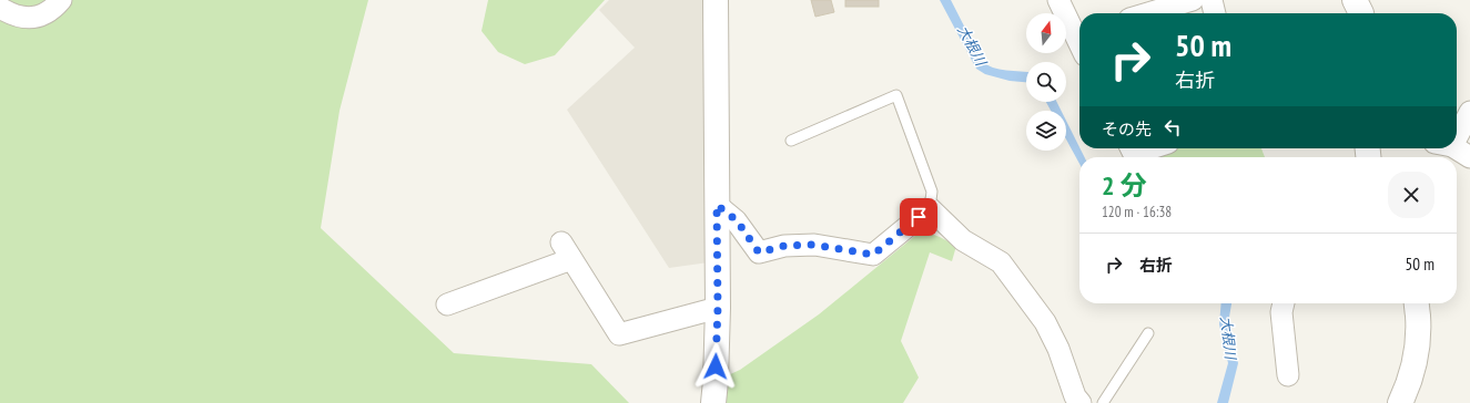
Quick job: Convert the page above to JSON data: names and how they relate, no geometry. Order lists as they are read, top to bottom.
{
  "water": ["大根川"],
  "north": "top",
  "page": {
    "turn": ["50 m", "右折"],
    "then": "その先",
    "heading": ["2 分", "120 m · 16:38"],
    "list": [
      {
        "name": "右折",
        "value": "50 m"
      }
    ]
  }
}
